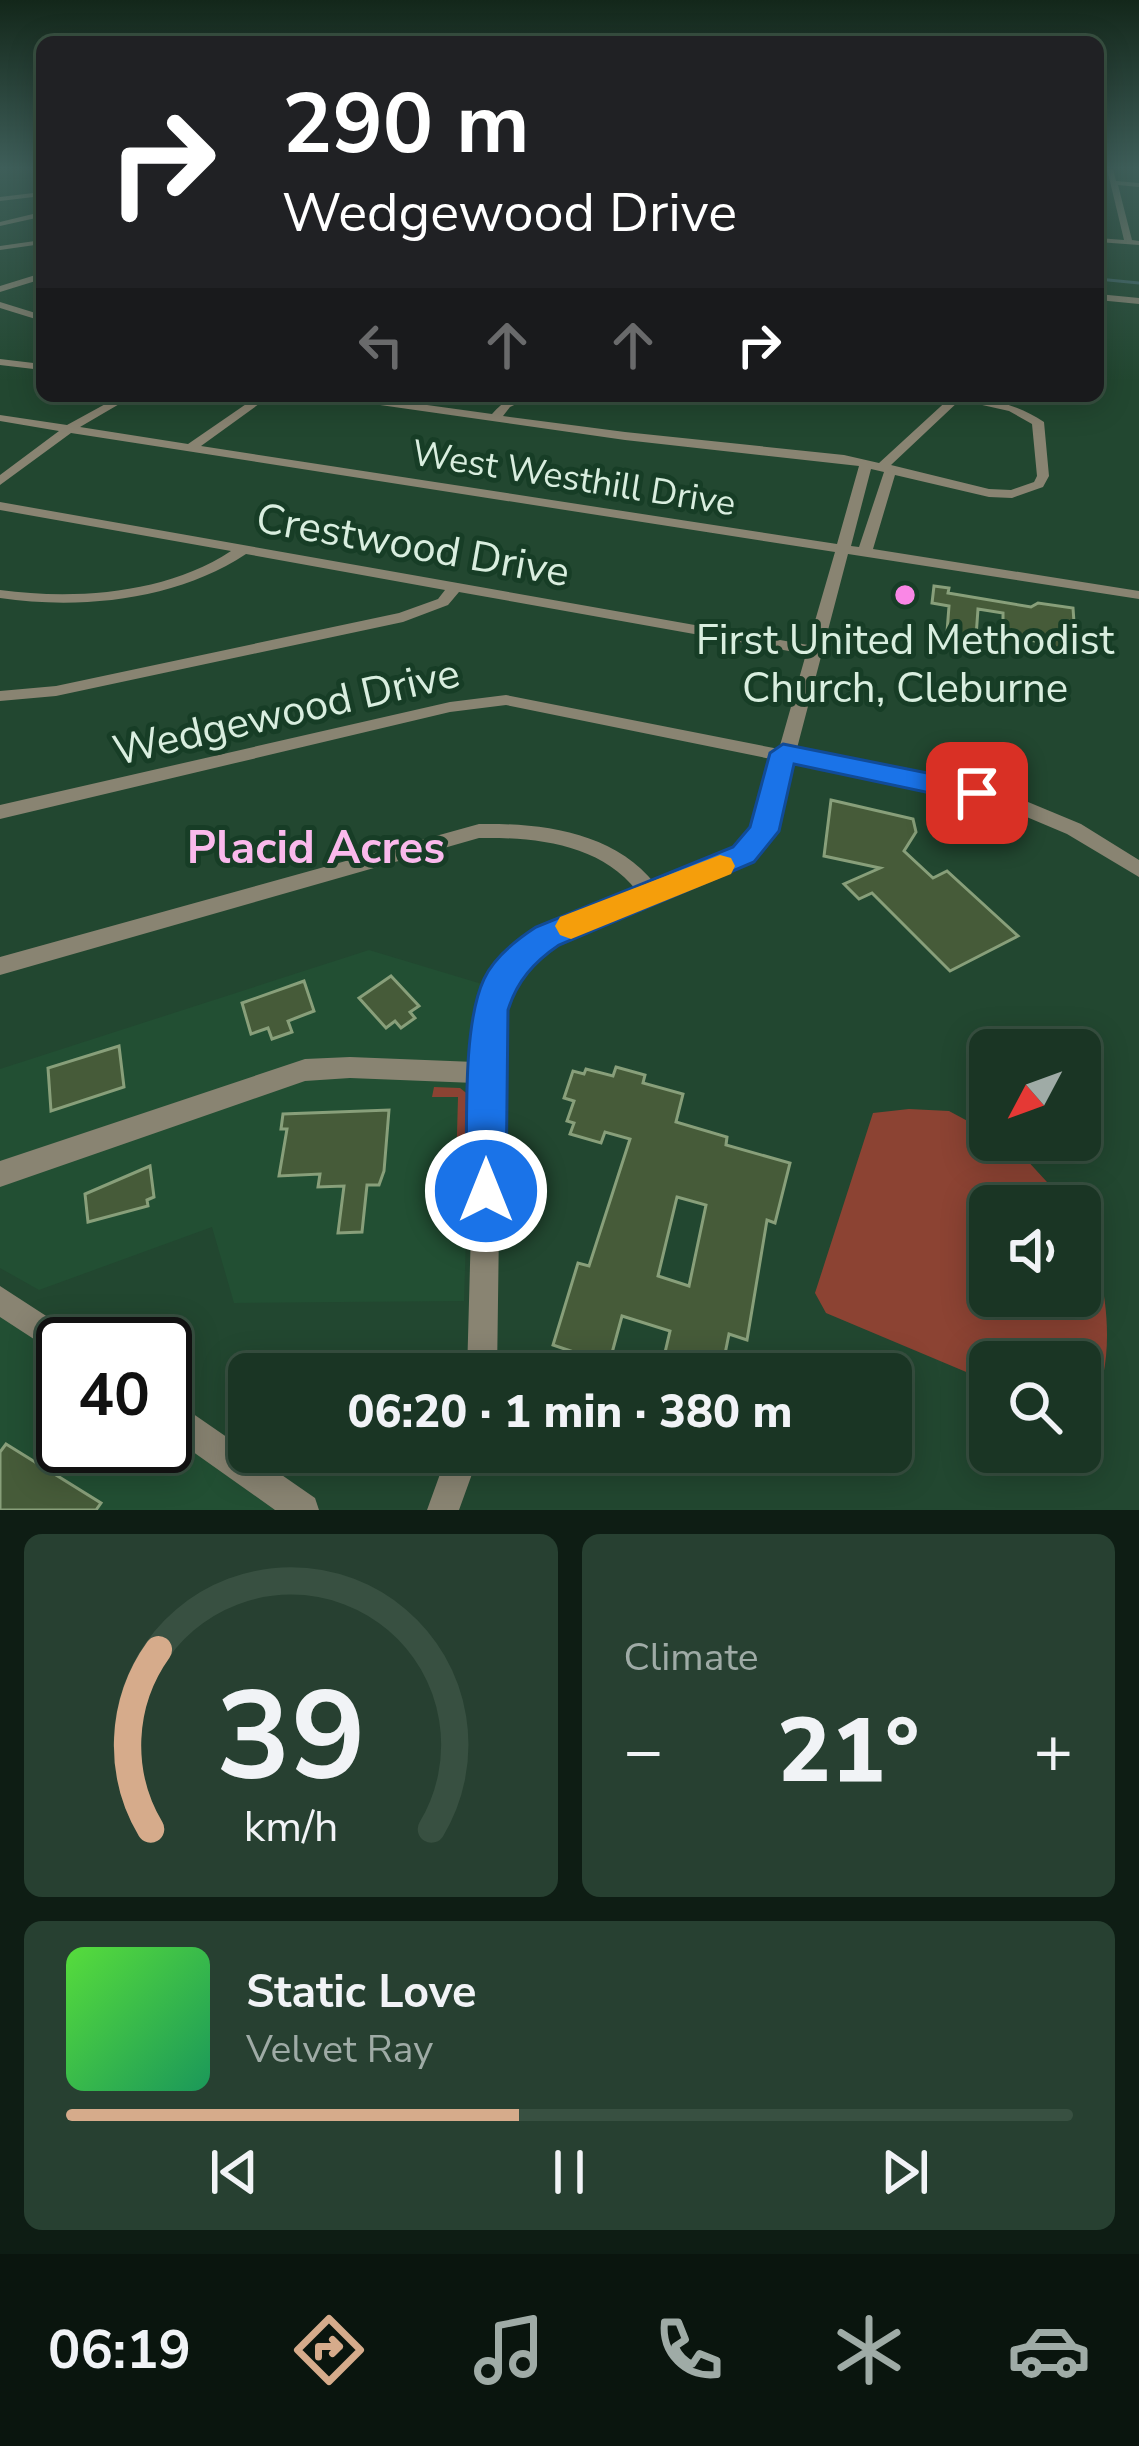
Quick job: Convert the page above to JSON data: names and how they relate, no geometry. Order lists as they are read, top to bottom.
{
  "streets": {
    "street": ["West Westhill Drive", "Crestwood Drive", "Wedgewood Drive"]
  },
  "districts": ["Placid Acres"],
  "places": ["First United Methodist Church, Cleburne"],
  "north": "bottom left",
  "page": {
    "turn": ["290 m", "Wedgewood Drive"],
    "limit": "40",
    "trip": "06:20 · 1 min · 380 m",
    "tile": "Climate",
    "heat": ["−", "21°", "+"],
    "song": ["Static Love", "Velvet Ray"],
    "tabs": "06:19",
    "gauge": ["39", "km/h"]
  }
}
